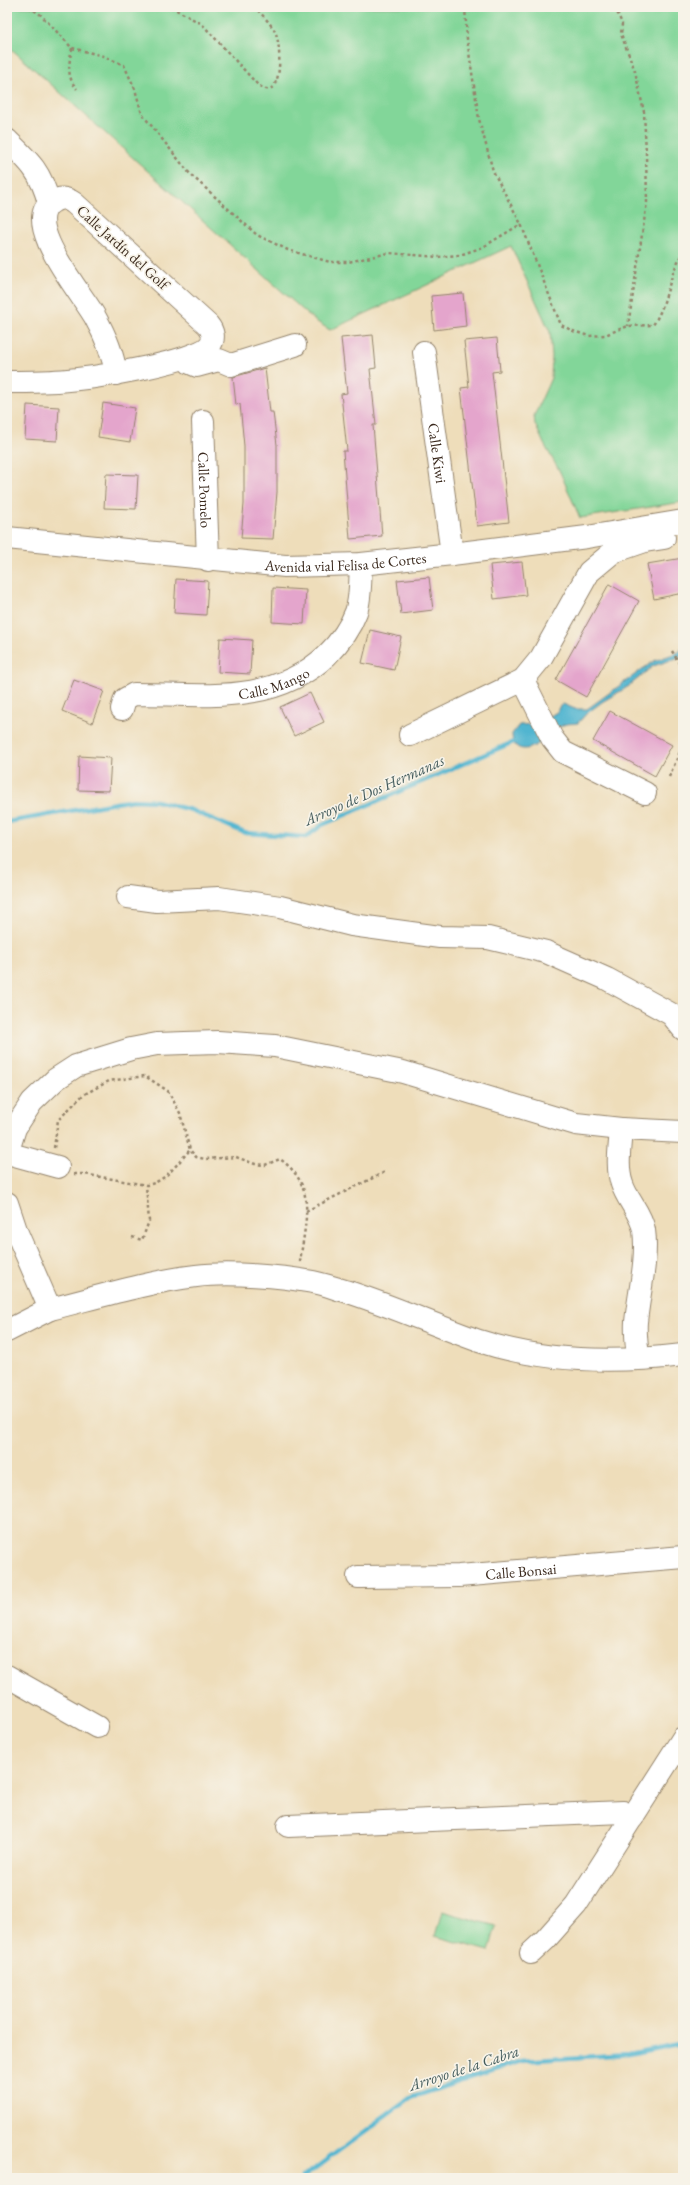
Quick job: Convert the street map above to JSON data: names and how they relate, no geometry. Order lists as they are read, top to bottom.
{
  "streets": {
    "street": [
      "Calle Jardín del Golf",
      "Calle Kiwi",
      "Calle Pomelo",
      "Avenida vial Felisa de Cortes",
      "Calle Mango",
      "Calle Bonsai"
    ]
  },
  "crossings": [
    ["Calle Kiwi", "Avenida vial Felisa de Cortes"],
    ["Calle Pomelo", "Avenida vial Felisa de Cortes"],
    ["Avenida vial Felisa de Cortes", "Calle Mango"]
  ],
  "water": ["Arroyo de Dos Hermanas", "Arroyo de la Cabra"]
}
